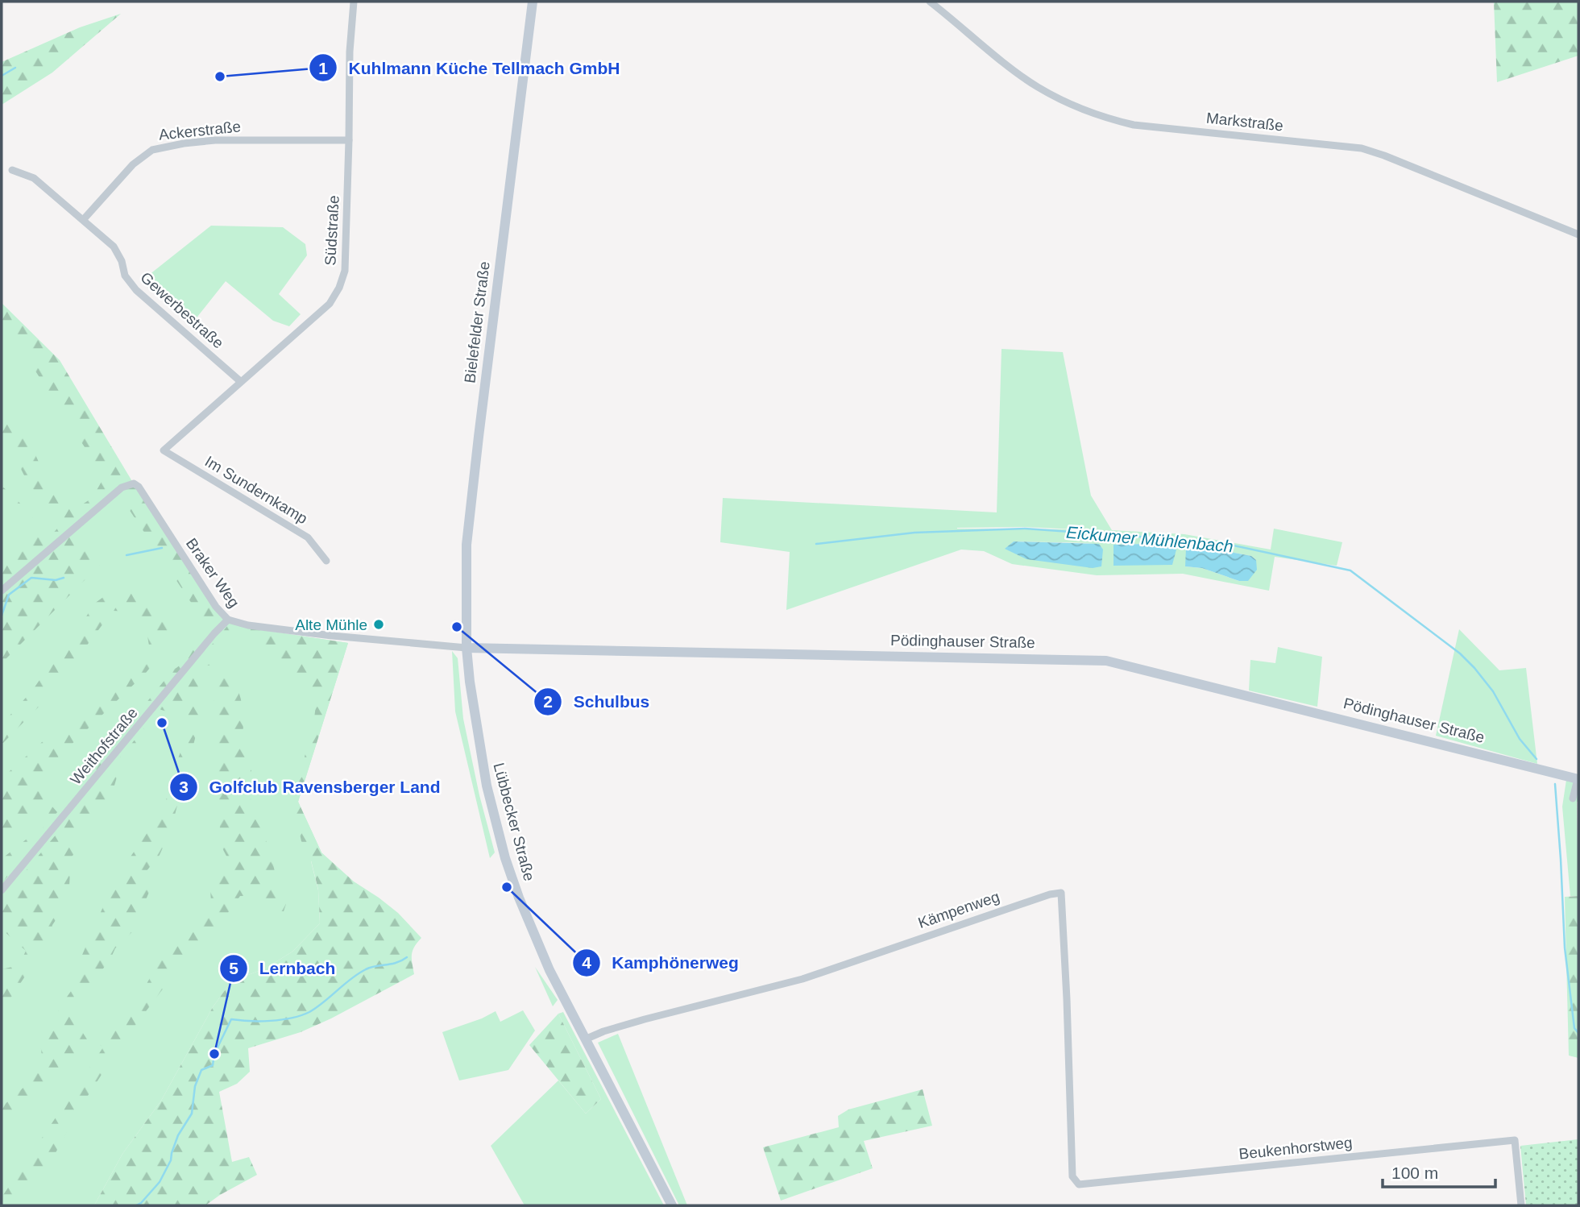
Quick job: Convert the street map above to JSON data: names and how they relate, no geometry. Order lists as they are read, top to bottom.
{
  "streets": {
    "main road": ["Bielefelder Straße", "Pödinghauser Straße", "Lübbecker Straße"],
    "street": [
      "Markstraße",
      "Ackerstraße",
      "Südstraße",
      "Gewerbestraße",
      "Im Sundernkamp",
      "Braker Weg",
      "Weithofstraße",
      "Kämpenweg",
      "Beukenhorstweg"
    ]
  },
  "crossings": [
    ["Ackerstraße", "Südstraße"],
    ["Ackerstraße", "Gewerbestraße"],
    ["Südstraße", "Gewerbestraße"],
    ["Südstraße", "Im Sundernkamp"],
    ["Bielefelder Straße", "Pödinghauser Straße"],
    ["Bielefelder Straße", "Lübbecker Straße"],
    ["Braker Weg", "Pödinghauser Straße"],
    ["Braker Weg", "Weithofstraße"],
    ["Pödinghauser Straße", "Lübbecker Straße"],
    ["Lübbecker Straße", "Kämpenweg"],
    ["Kämpenweg", "Beukenhorstweg"]
  ],
  "water": ["Eickumer Mühlenbach"],
  "places": [
    "Kuhlmann Küche Tellmach GmbH",
    "Alte Mühle",
    "Schulbus",
    "Golfclub Ravensberger Land",
    "Kamphönerweg",
    "Lernbach"
  ],
  "scale_bar": "100 m"
}
